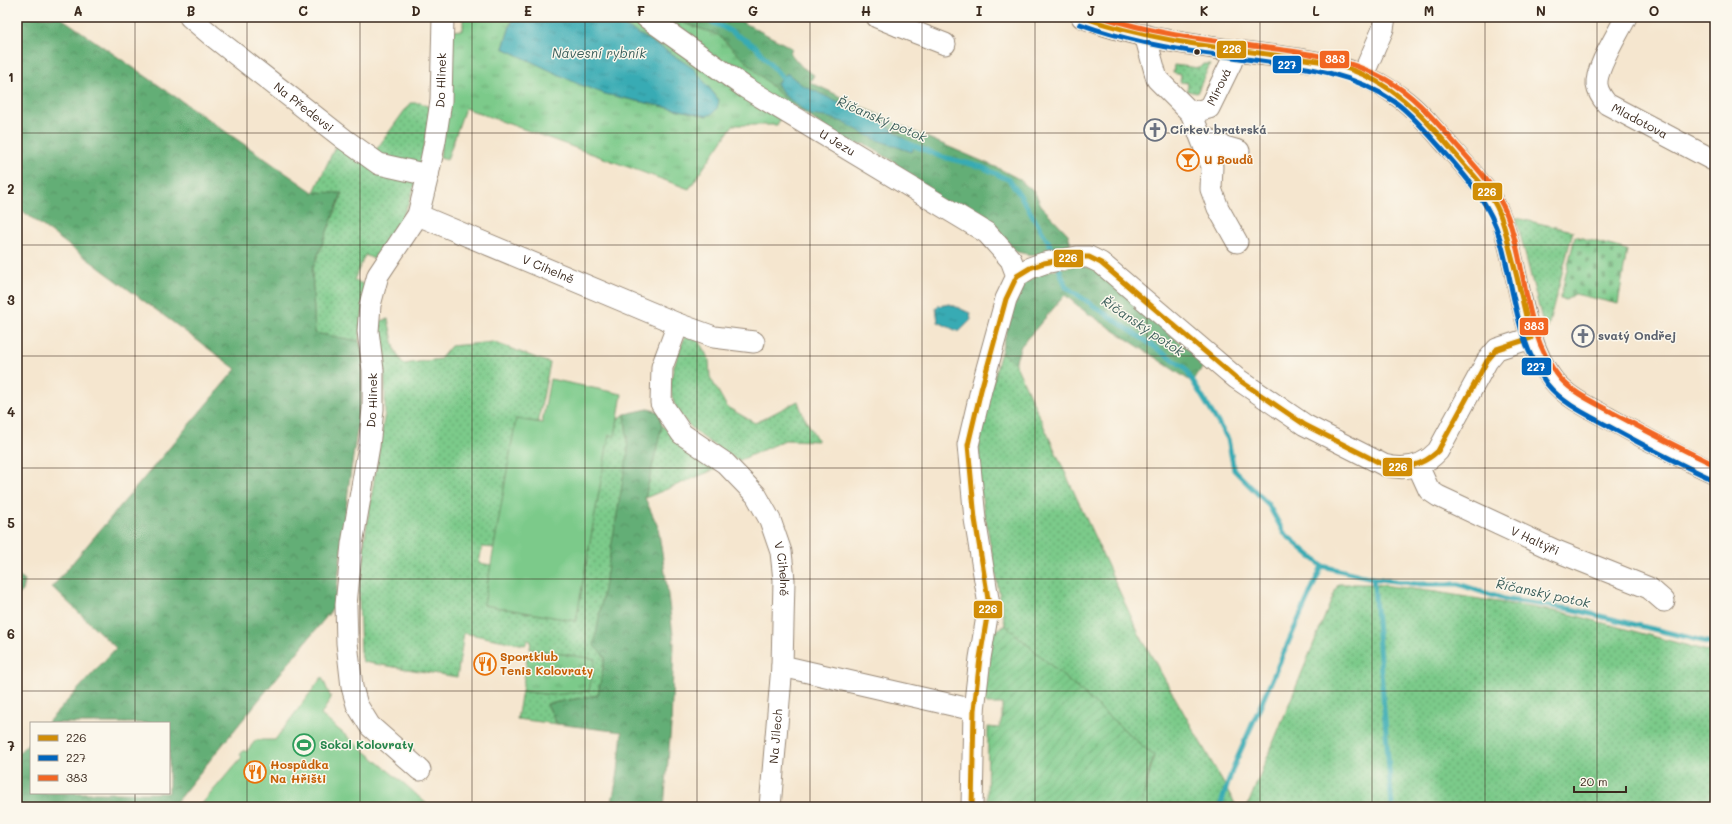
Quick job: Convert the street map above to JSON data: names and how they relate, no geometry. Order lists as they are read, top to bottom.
{
  "streets": {
    "street": [
      "Do Hlinek",
      "Mírová",
      "Na Předevsi",
      "Mladotova",
      "U Jezu",
      "V Cihelně",
      "V Haltýři",
      "Na Jílech"
    ]
  },
  "crossings": [
    ["Do Hlinek", "Na Předevsi"],
    ["Do Hlinek", "V Cihelně"],
    ["V Cihelně", "Na Jílech"]
  ],
  "water": ["Návesní rybník", "Říčanský potok"],
  "places": {
    "church": ["Církev bratrská", "svatý Ondřej"],
    "bar": ["U Boudů"],
    "restaurant": ["Sportklub Tenis Kolovraty", "Hospůdka Na Hřišti"],
    "sports": ["Sokol Kolovraty"]
  },
  "lines": ["transit line 226", "transit line 383", "transit line 227"],
  "legend": ["226", "227", "383"],
  "scale_bar": "20 m",
  "grid": {
    "columns": [
      "A",
      "B",
      "C",
      "D",
      "E",
      "F",
      "G",
      "H",
      "I",
      "J",
      "K",
      "L",
      "M",
      "N",
      "O"
    ],
    "rows": [
      "1",
      "2",
      "3",
      "4",
      "5",
      "6",
      "7"
    ]
  }
}
